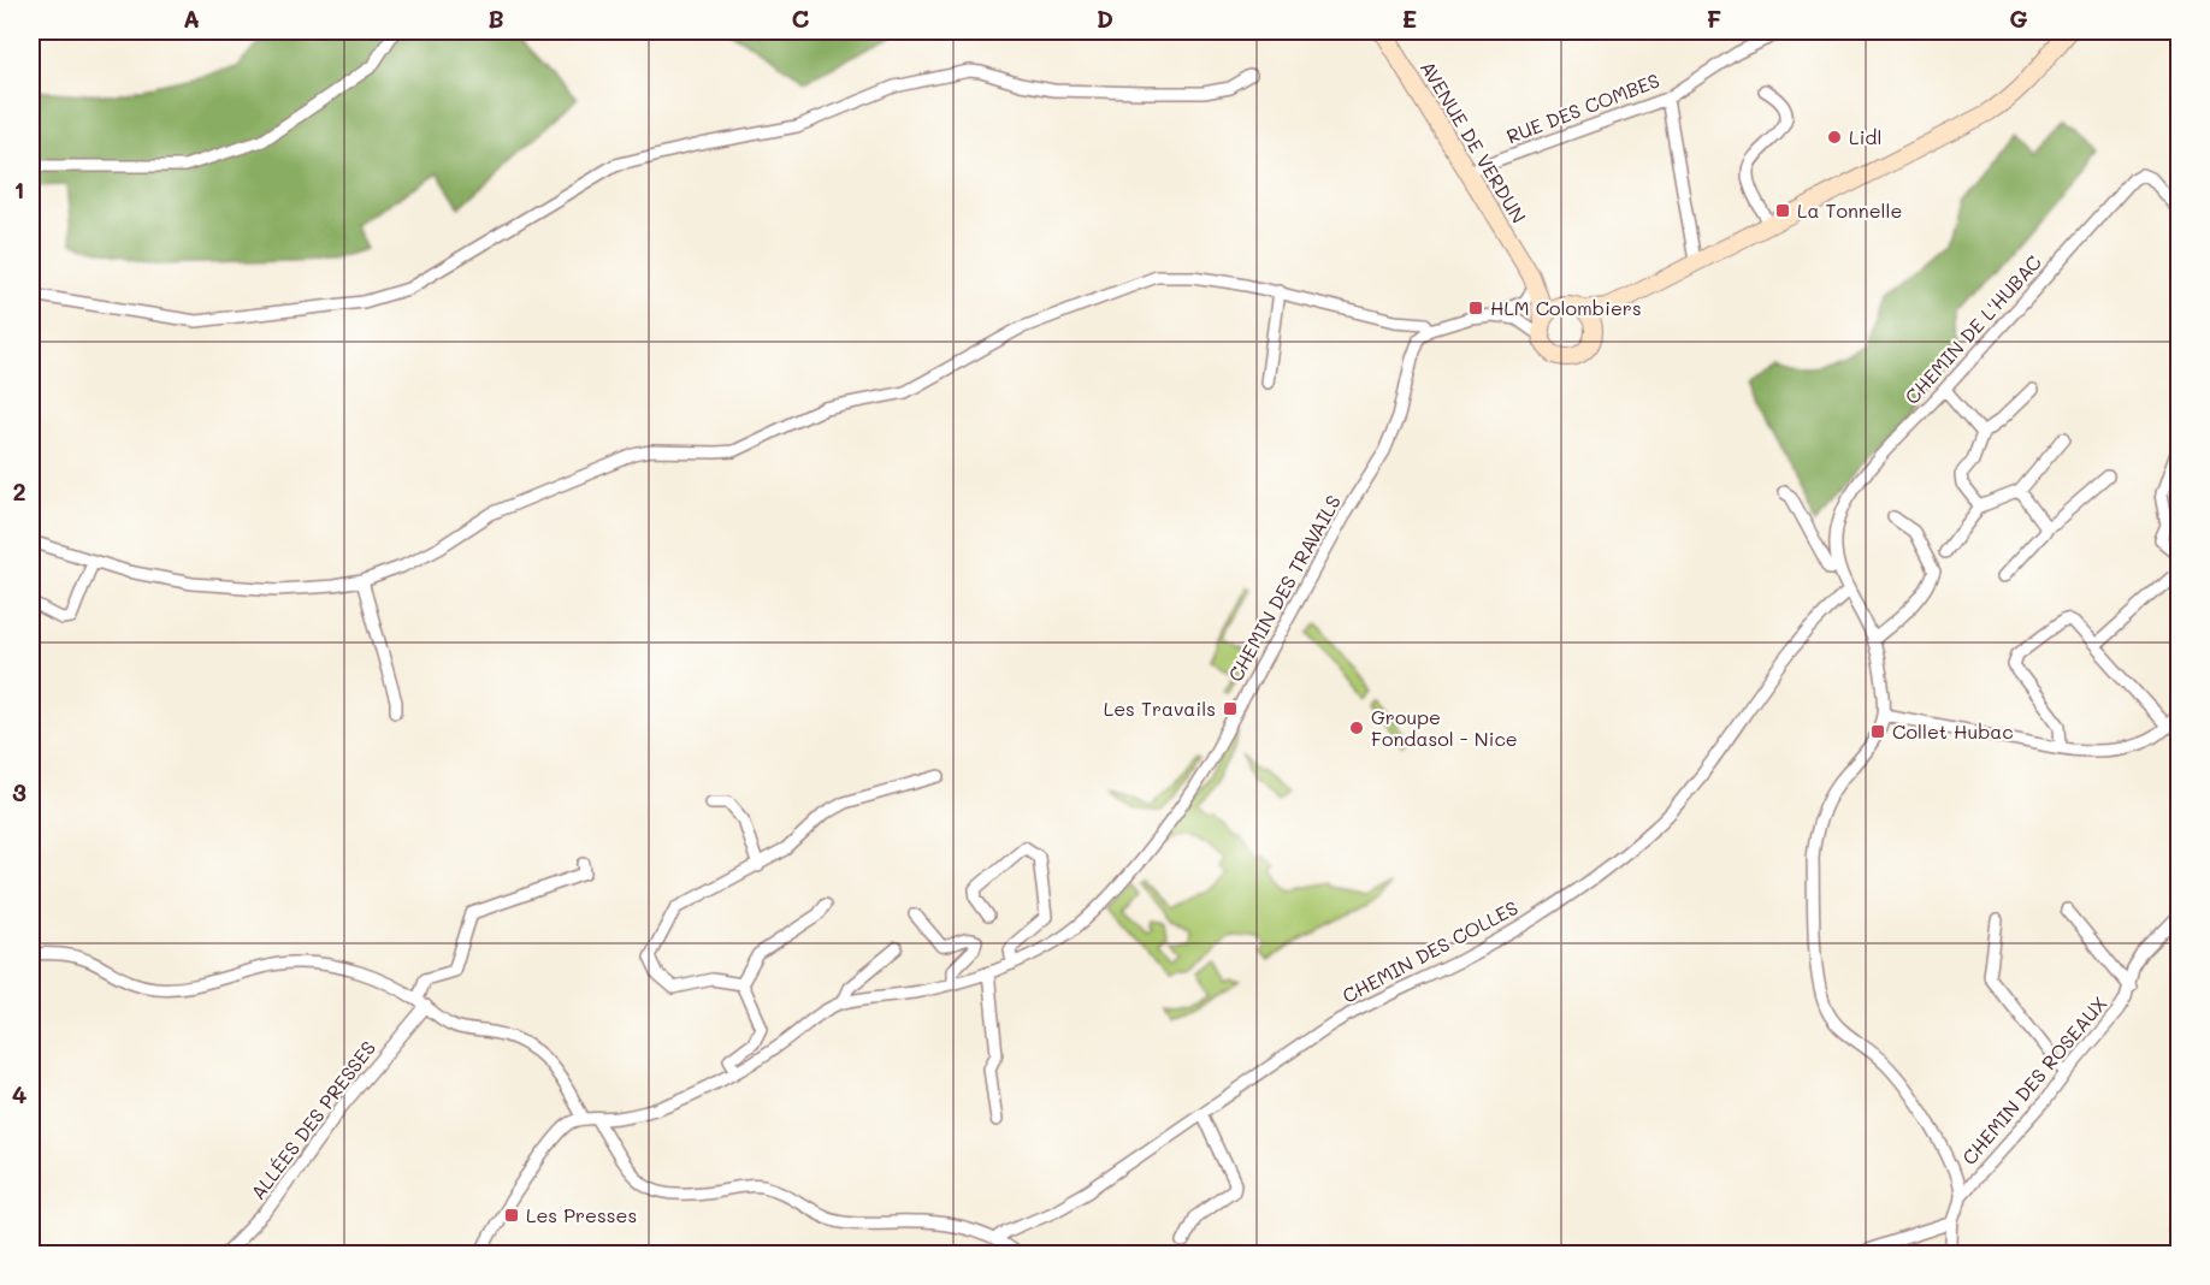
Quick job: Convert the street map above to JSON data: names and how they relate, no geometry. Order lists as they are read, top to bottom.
{
  "streets": {
    "main road": ["AVENUE DE VERDUN"],
    "street": [
      "RUE DES COMBES",
      "CHEMIN DE L'HUBAC",
      "CHEMIN DES TRAVAILS",
      "CHEMIN DES COLLES",
      "CHEMIN DES ROSEAUX",
      "ALLÉES DES PRESSES"
    ]
  },
  "crossings": [
    ["RUE DES COMBES", "AVENUE DE VERDUN"]
  ],
  "places": {
    "other": ["Lidl", "Groupe Fondasol - Nice"],
    "transit": [
      "La Tonnelle",
      "HLM Colombiers",
      "Les Travails",
      "Collet Hubac",
      "Les Presses"
    ]
  },
  "grid": {
    "columns": [
      "A",
      "B",
      "C",
      "D",
      "E",
      "F",
      "G"
    ],
    "rows": [
      "1",
      "2",
      "3",
      "4"
    ]
  }
}
